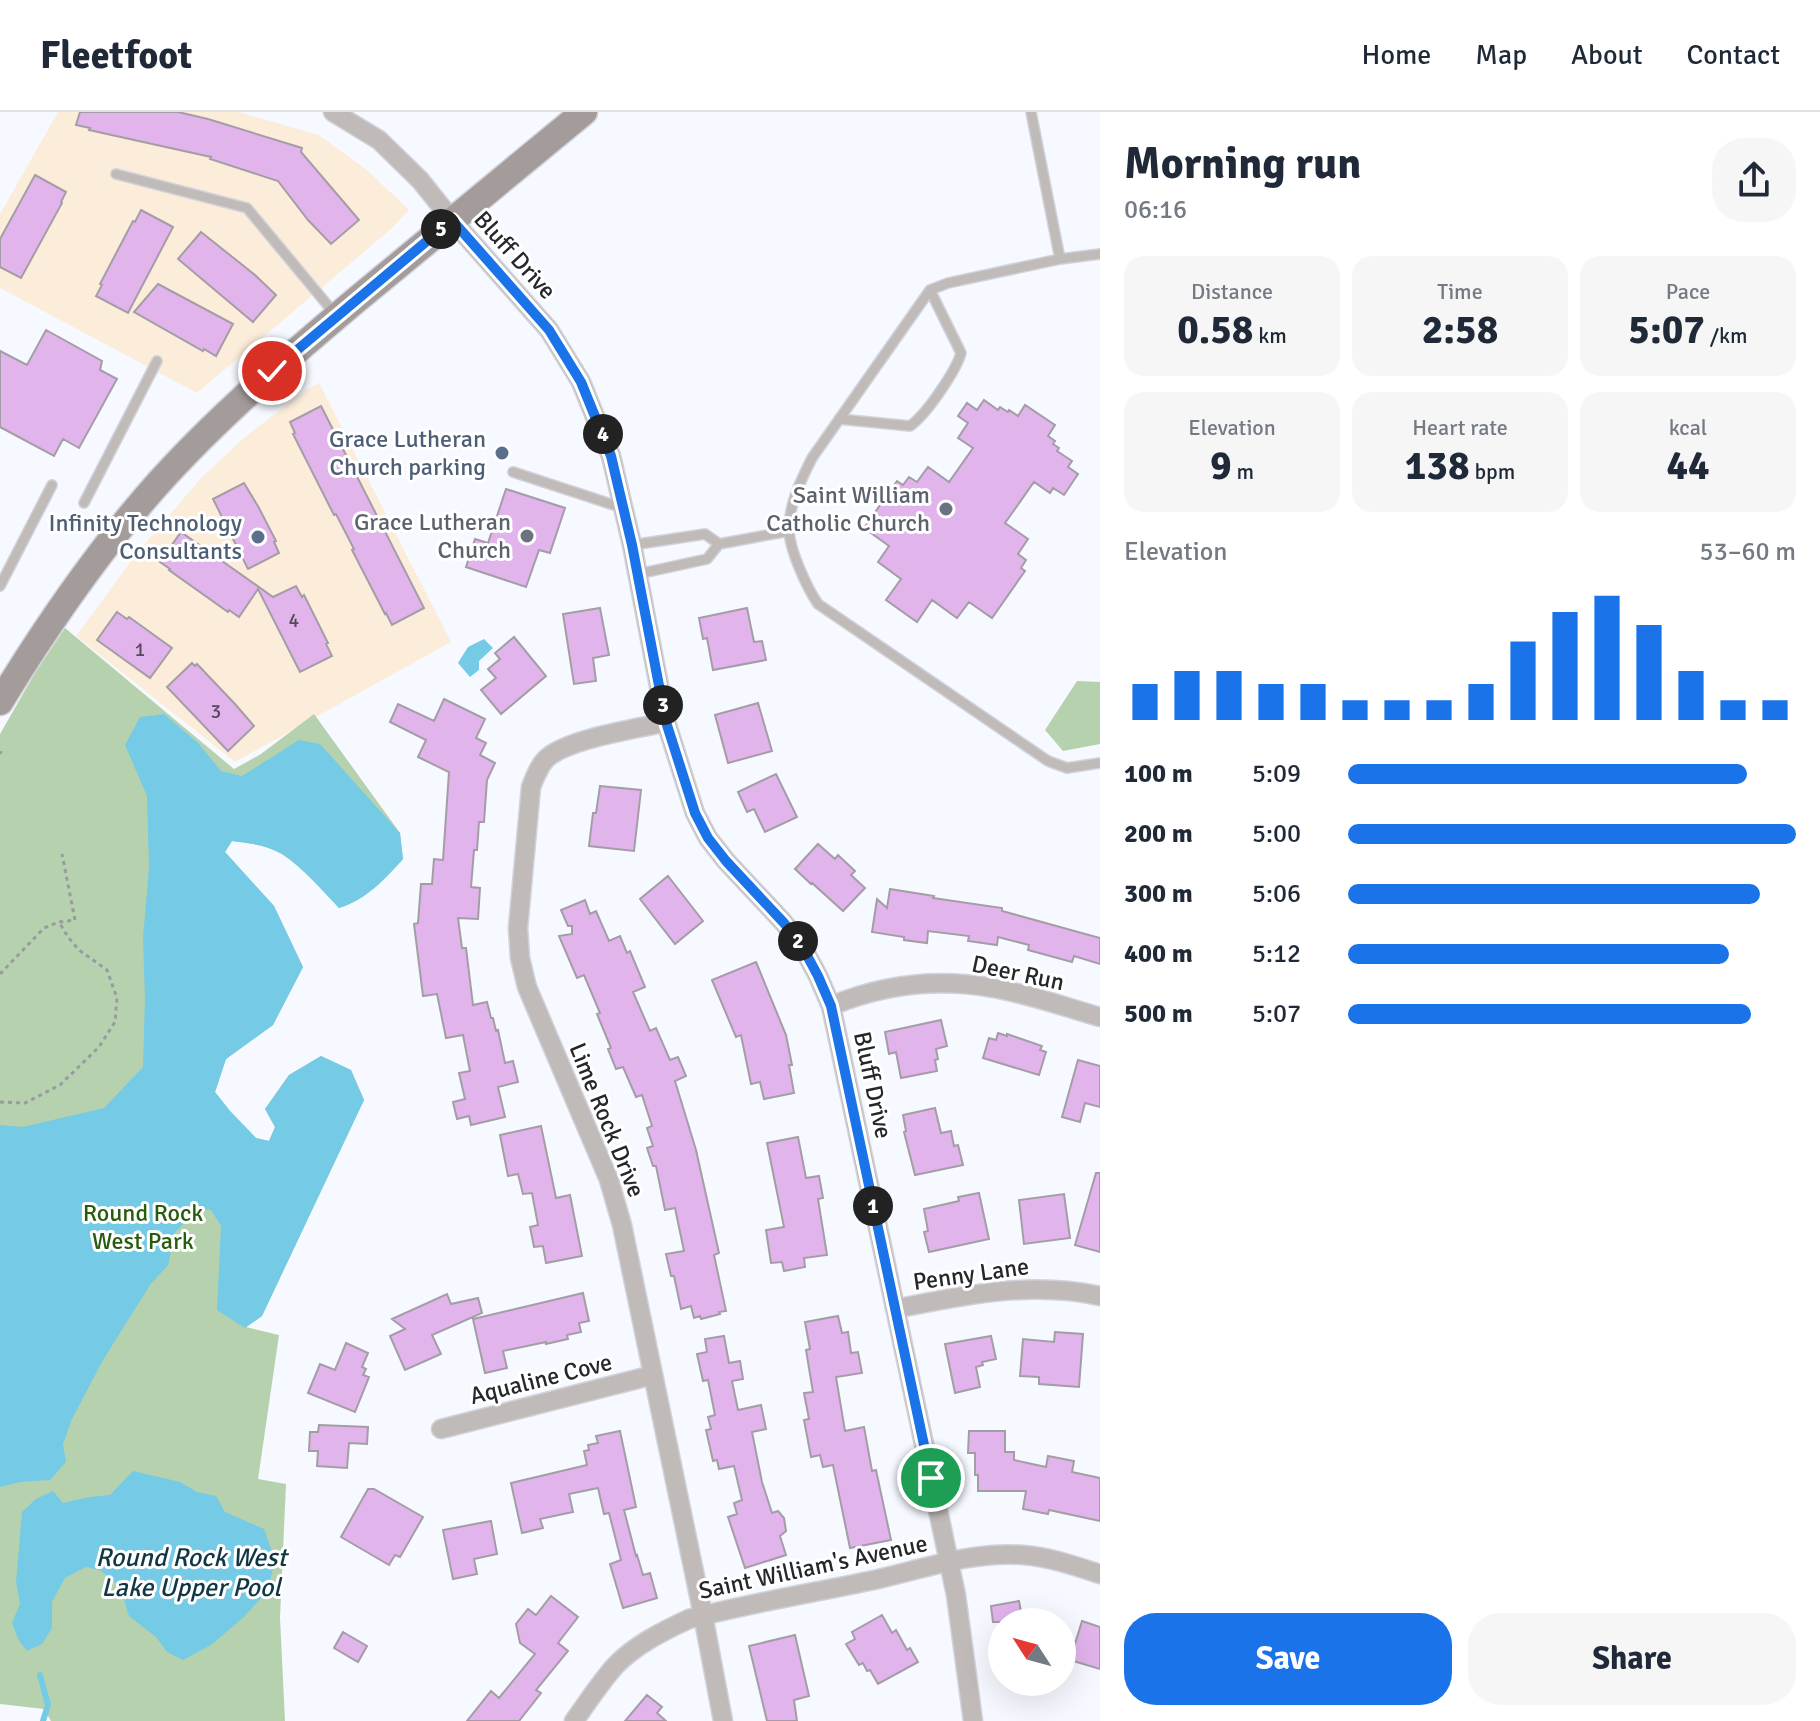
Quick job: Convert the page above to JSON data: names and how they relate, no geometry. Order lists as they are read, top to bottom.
{
  "streets": {
    "street": [
      "Bluff Drive",
      "Deer Run",
      "Lime Rock Drive",
      "Penny Lane",
      "Aqualine Cove",
      "Saint William's Avenue"
    ]
  },
  "crossings": [
    ["Bluff Drive", "Deer Run"],
    ["Bluff Drive", "Lime Rock Drive"],
    ["Bluff Drive", "Penny Lane"],
    ["Bluff Drive", "Saint William's Avenue"],
    ["Lime Rock Drive", "Aqualine Cove"],
    ["Lime Rock Drive", "Saint William's Avenue"]
  ],
  "water": ["Round Rock West Lake Upper Pool"],
  "parks": ["Round Rock West Park"],
  "places": [
    "Grace Lutheran Church parking",
    "Saint William Catholic Church",
    "Grace Lutheran Church",
    "Infinity Technology Consultants"
  ],
  "house_numbers": ["4", "1", "3"],
  "north": "top left",
  "page": {
    "header": "Fleetfoot",
    "nav": [
      "Home",
      "Map",
      "About",
      "Contact"
    ],
    "heading": ["Morning run", "06:16"],
    "pins": [
      "5",
      "4",
      "3",
      "2",
      "1"
    ],
    "stats": [
      ["Distance", "0.58 km"],
      ["Time", "2:58"],
      ["Pace", "5:07 /km"],
      ["Elevation", "9 m"],
      ["Heart rate", "138 bpm"],
      ["kcal", "44"]
    ],
    "chart": ["Elevation", "53–60 m"],
    "list": [
      {
        "name": "100 m",
        "note": "5:09"
      },
      {
        "name": "200 m",
        "note": "5:00"
      },
      {
        "name": "300 m",
        "note": "5:06"
      },
      {
        "name": "400 m",
        "note": "5:12"
      },
      {
        "name": "500 m",
        "note": "5:07"
      }
    ],
    "buttons": ["Save", "Share"]
  }
}
